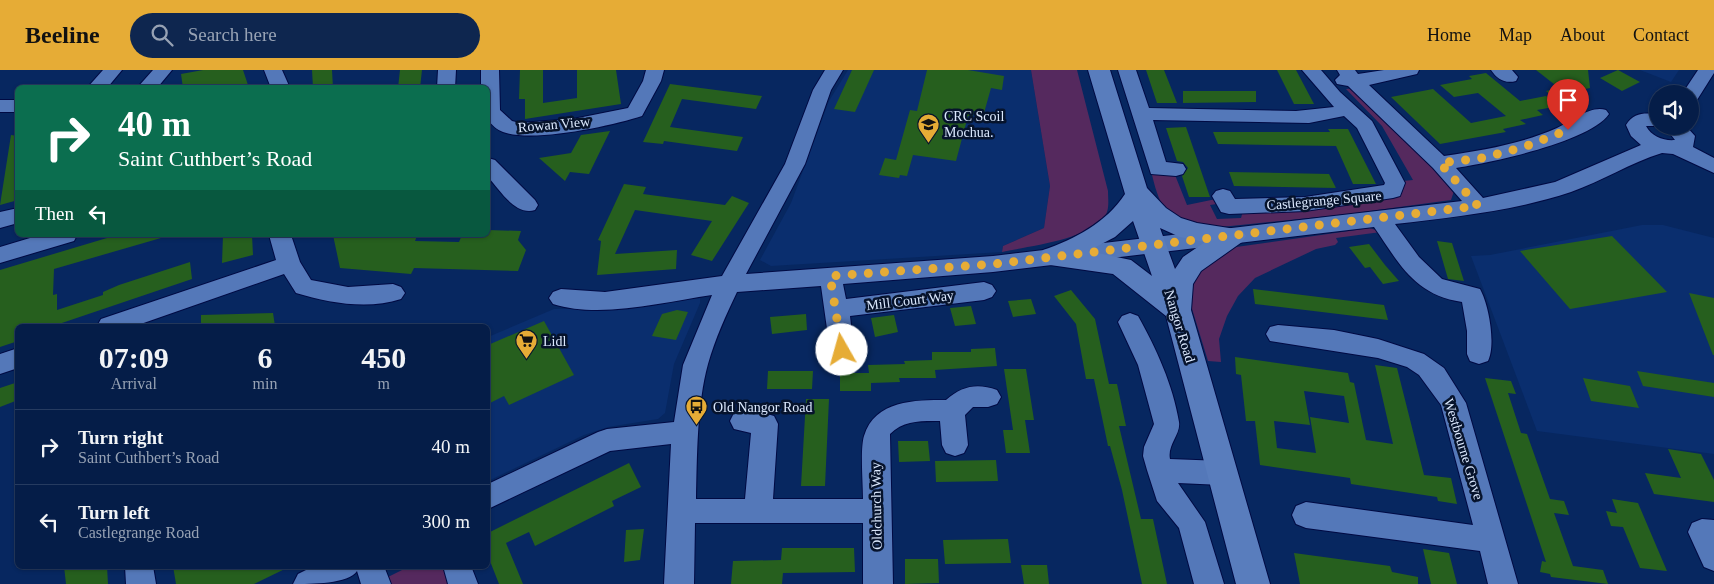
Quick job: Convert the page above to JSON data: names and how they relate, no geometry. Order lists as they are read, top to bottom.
{
  "streets": {
    "main road": ["Nangor Road"],
    "street": [
      "Rowan View",
      "Castlegrange Square",
      "Mill Court Way",
      "Westbourne Grove",
      "Oldchurch Way"
    ]
  },
  "places": {
    "school or university": ["CRC Scoil Mochua."],
    "supermarket": ["Lidl"],
    "bus stop": ["Old Nangor Road"]
  },
  "page": {
    "header": "Beeline",
    "search": "Search here",
    "nav": [
      "Home",
      "Map",
      "About",
      "Contact"
    ],
    "turn": ["40 m", "Saint Cuthbert’s Road"],
    "then": "Then",
    "eta": [
      "07:09",
      "Arrival",
      "6",
      "min",
      "450",
      "m"
    ],
    "list": [
      {
        "name": "Turn right",
        "note": "Saint Cuthbert’s Road",
        "value": "40 m"
      },
      {
        "name": "Turn left",
        "note": "Castlegrange Road",
        "value": "300 m"
      }
    ]
  }
}
